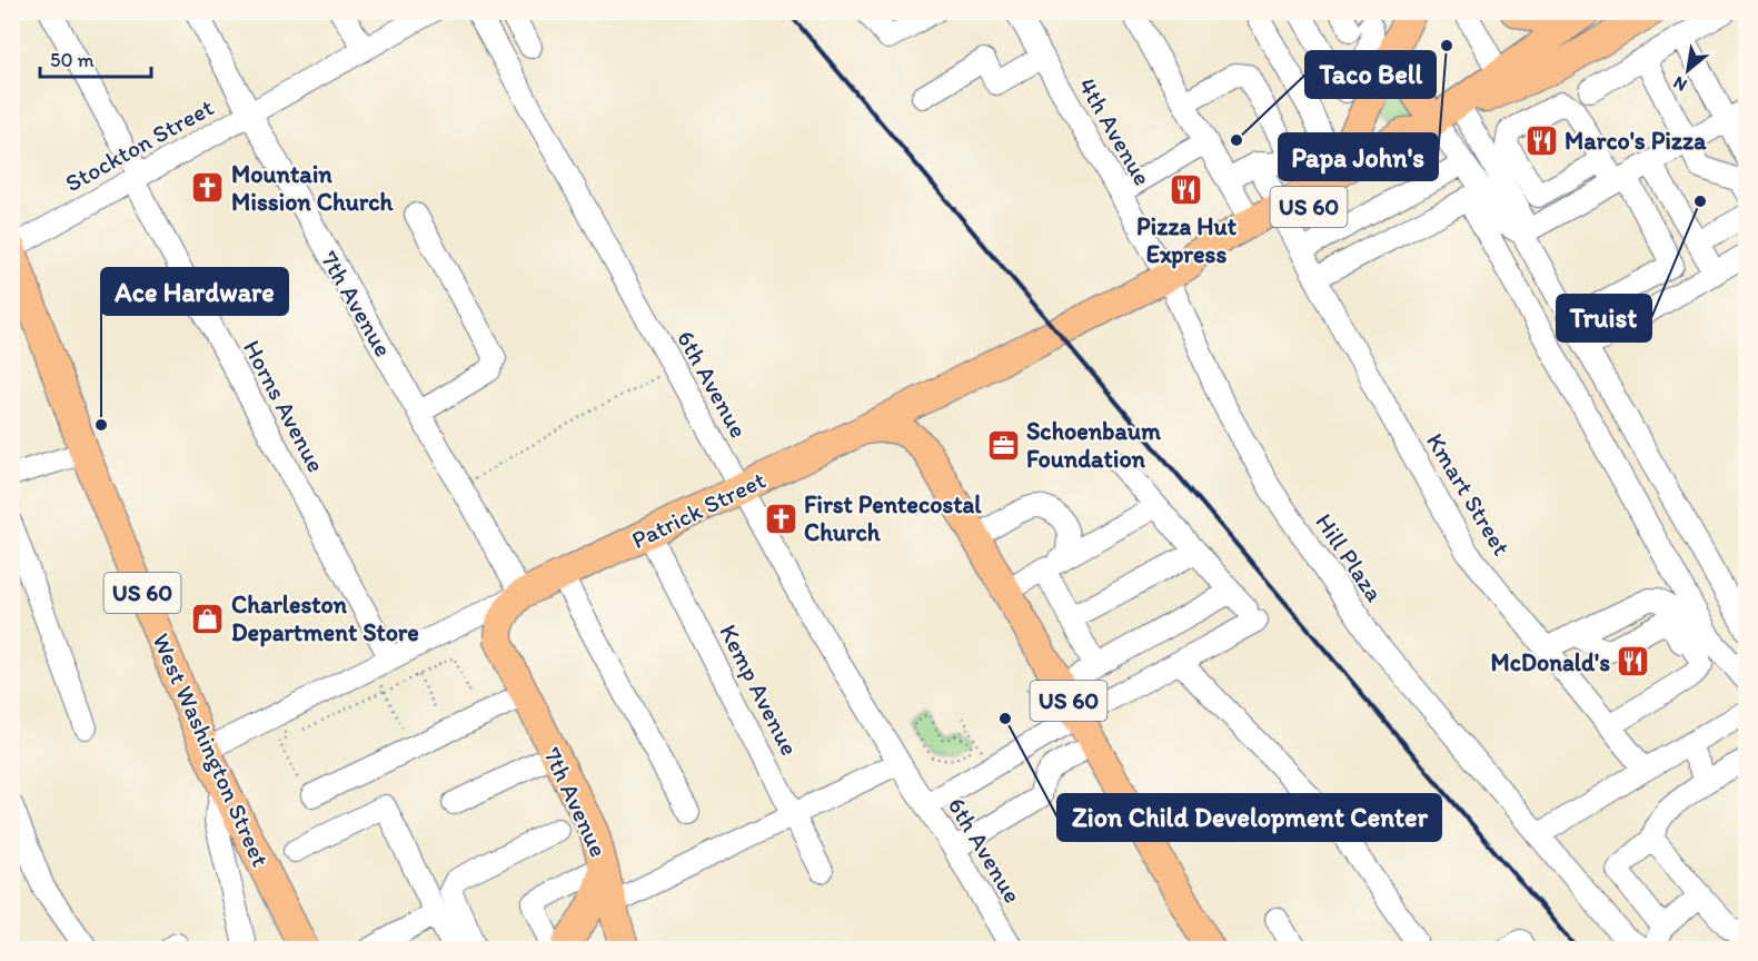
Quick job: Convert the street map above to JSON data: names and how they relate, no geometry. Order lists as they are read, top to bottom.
{
  "streets": {
    "main road": [
      "US 60",
      "7th Avenue",
      "Patrick Street",
      "West Washington Street"
    ],
    "street": [
      "4th Avenue",
      "Stockton Street",
      "6th Avenue",
      "Horns Avenue",
      "Kmart Street",
      "Hill Plaza",
      "Kemp Avenue"
    ]
  },
  "crossings": [
    ["4th Avenue", "Patrick Street"],
    ["4th Avenue", "Hill Plaza"],
    ["Stockton Street", "7th Avenue"],
    ["Stockton Street", "Horns Avenue"],
    ["Stockton Street", "West Washington Street"],
    ["US 60", "7th Avenue"],
    ["US 60", "Patrick Street"],
    ["7th Avenue", "Patrick Street"],
    ["6th Avenue", "Patrick Street"],
    ["Horns Avenue", "Patrick Street"],
    ["Kmart Street", "Patrick Street"],
    ["Patrick Street", "Hill Plaza"],
    ["Patrick Street", "Kemp Avenue"],
    ["Patrick Street", "West Washington Street"]
  ],
  "places": {
    "other": [
      "Papa John's",
      "Taco Bell",
      "Truist",
      "Ace Hardware",
      "Zion Child Development Center"
    ],
    "restaurant": ["Marco's Pizza", "Pizza Hut Express", "McDonald's"],
    "church": ["Mountain Mission Church", "First Pentecostal Church"],
    "office": ["Schoenbaum Foundation"],
    "shop": ["Charleston Department Store"]
  },
  "scale_bar": "50 m",
  "north": "bottom left"
}
